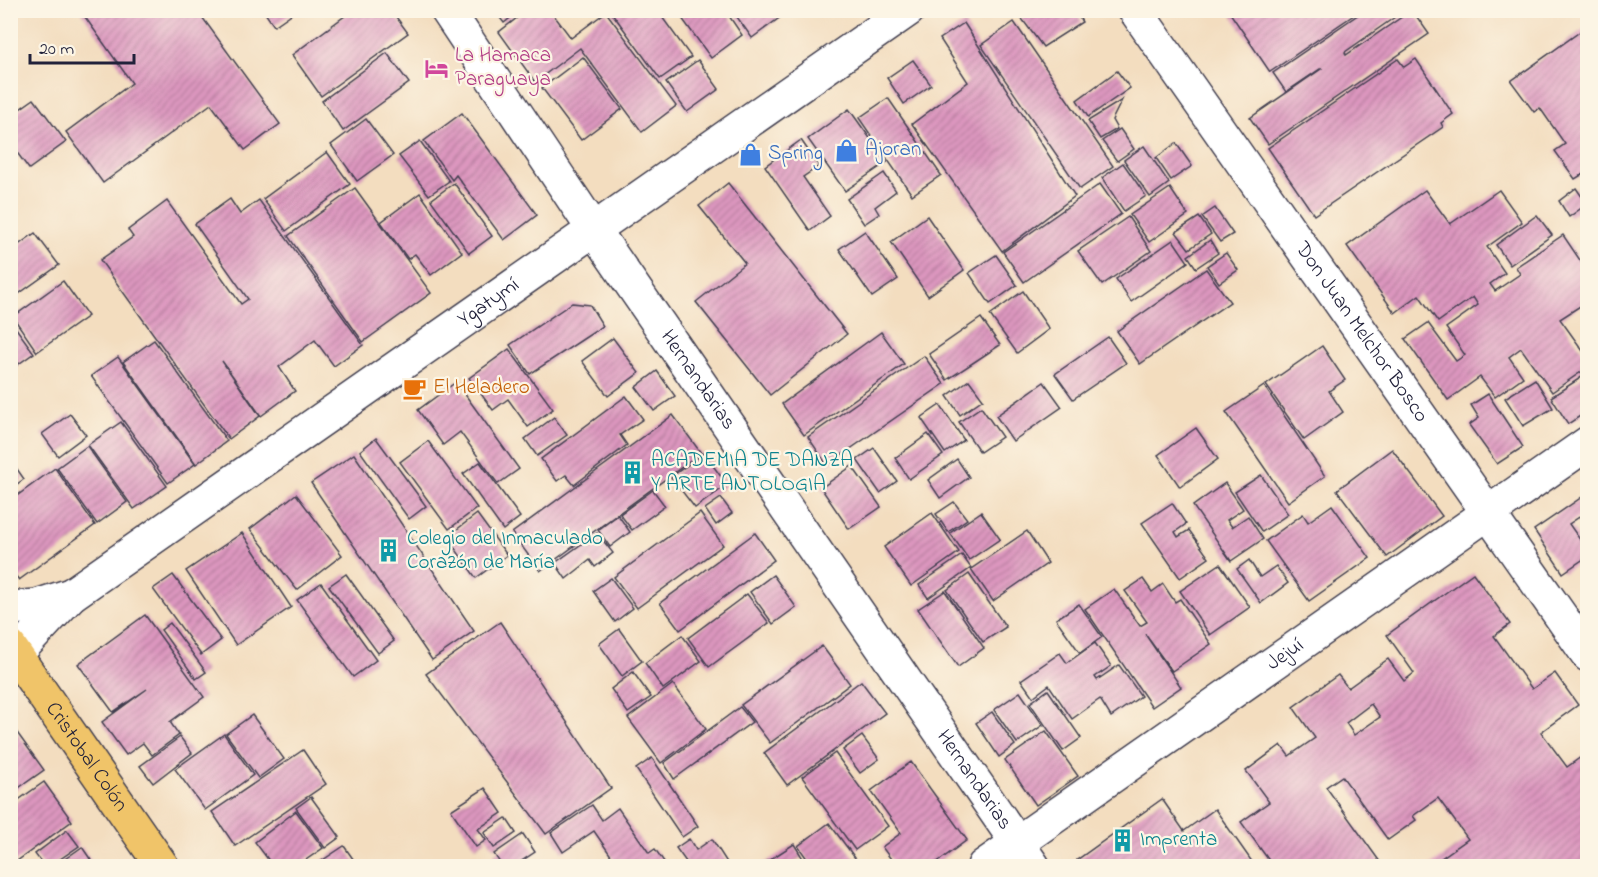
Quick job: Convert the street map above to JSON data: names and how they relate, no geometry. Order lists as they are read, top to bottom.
{
  "streets": {
    "main road": ["Cristobal Colón"],
    "street": [
      "Ygatymí",
      "Don Juan Melchor Bosco",
      "Hernandarias",
      "Jejuí"
    ]
  },
  "crossings": [
    ["Ygatymí", "Hernandarias"],
    ["Ygatymí", "Cristobal Colón"],
    ["Don Juan Melchor Bosco", "Jejuí"],
    ["Hernandarias", "Jejuí"]
  ],
  "places": {
    "hotel": ["La Hamaca Paraguaya"],
    "shop": ["Ajoran", "Spring"],
    "cafe": ["El Heladero"],
    "building": ["ACADEMIA DE DANZA Y ARTE ANTOLOGIA", "Colegio del Inmaculado Corazón de María", "Imprenta"]
  },
  "scale_bar": "20 m"
}
